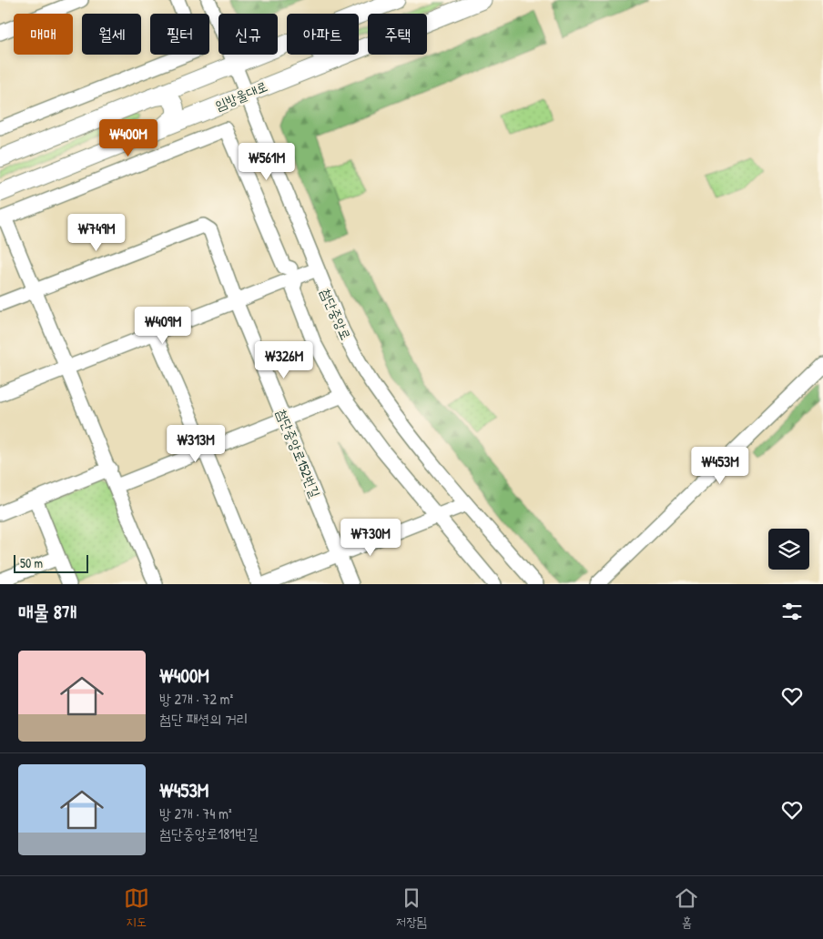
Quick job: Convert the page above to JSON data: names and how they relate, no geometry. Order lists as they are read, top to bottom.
{
  "streets": {
    "main road": ["임방울대로"],
    "street": ["첨단중앙로", "첨단중앙로152번길"]
  },
  "crossings": [
    ["임방울대로", "첨단중앙로"]
  ],
  "scale_bar": "50 m",
  "page": {
    "chip": [
      "매매",
      "월세",
      "필터",
      "신규",
      "아파트",
      "주택"
    ],
    "price": [
      "₩400M",
      "₩561M",
      "₩749M",
      "₩409M",
      "₩326M",
      "₩313M",
      "₩453M",
      "₩730M"
    ],
    "scale": "50 m",
    "heading": "매물 8개",
    "list": [
      {
        "name": "₩400M",
        "note": "방 2개 · 72 m² · 첨단 패션의 거리"
      },
      {
        "name": "₩453M",
        "note": "방 2개 · 74 m² · 첨단중앙로181번길"
      }
    ],
    "tabs": ["지도", "저장됨", "홈"]
  }
}
